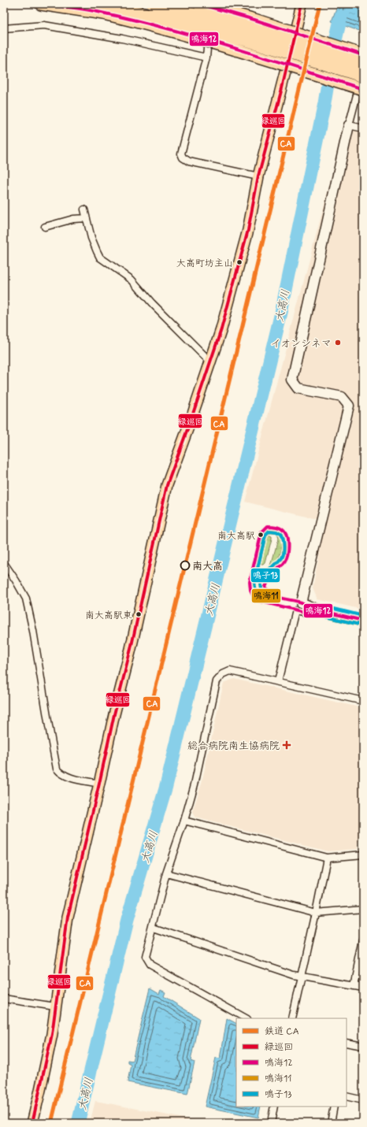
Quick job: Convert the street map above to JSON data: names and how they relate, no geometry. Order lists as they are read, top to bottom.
{
  "water": ["大高川"],
  "places": {
    "other": [
      "大高町坊主山",
      "イオンシネマ",
      "南大高駅",
      "南大高",
      "南大高駅東"
    ],
    "health": ["総合病院南生協病院"]
  },
  "lines": [
    "rail line CA",
    "transit line 緑巡回",
    "transit line 鳴海12",
    "transit line 鳴海11",
    "transit line 鳴子13"
  ],
  "legend": [
    "鉄道 CA",
    "緑巡回",
    "鳴海12",
    "鳴海11",
    "鳴子13"
  ]
}
